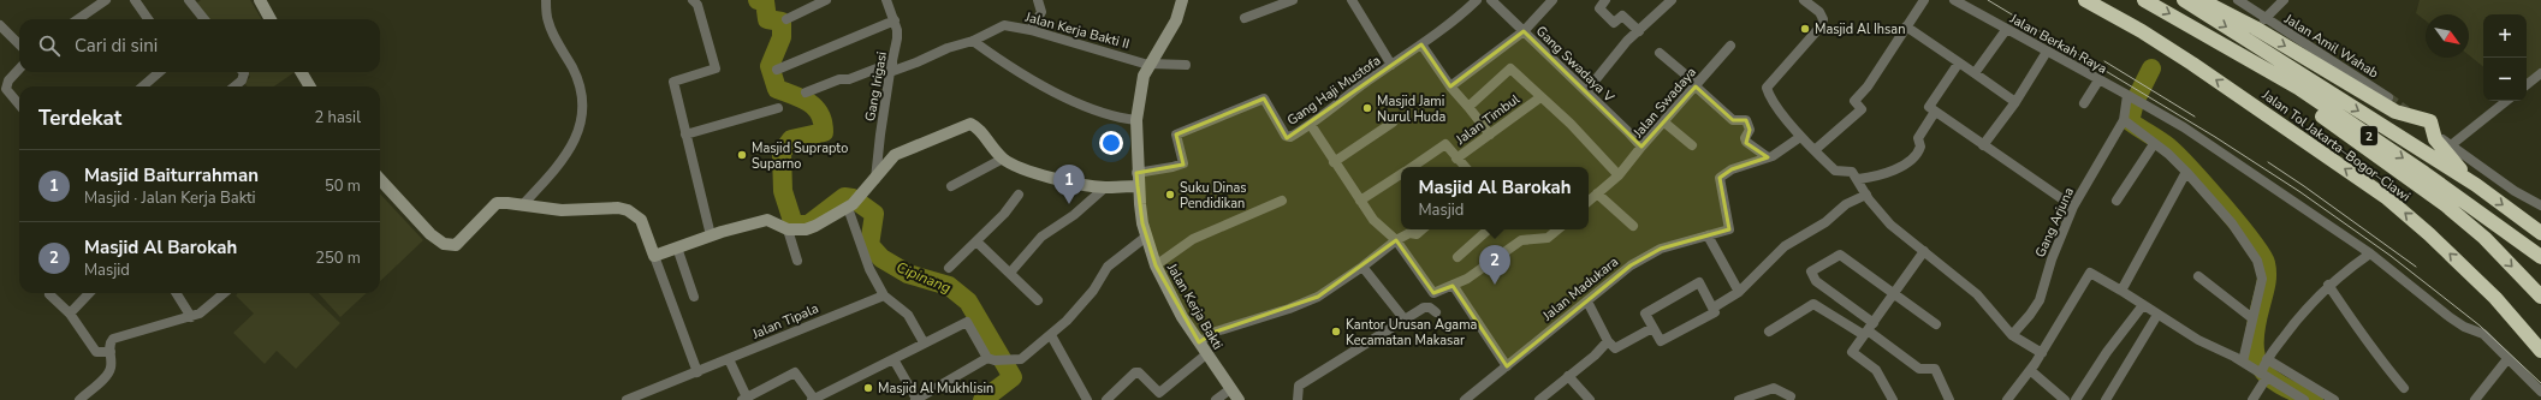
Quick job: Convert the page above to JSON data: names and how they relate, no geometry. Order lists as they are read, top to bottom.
{
  "streets": {
    "highway": ["2", "Jalan Tol Jakarta–Bogor–Ciawi"],
    "street": [
      "Jalan Kerja Bakti II",
      "Jalan Berkah Raya",
      "Jalan Amil Wahab",
      "Gang Swadaya V",
      "Gang Irigasi",
      "Gang Haji Mustofa",
      "Jalan Swadaya",
      "Jalan Timbul",
      "Gang Arjuna",
      "Jalan Madukara",
      "Jalan Kerja Bakti",
      "Jalan Tipala"
    ]
  },
  "crossings": [
    ["Jalan Kerja Bakti II", "Gang Irigasi"],
    ["Jalan Kerja Bakti II", "Jalan Kerja Bakti"],
    ["Gang Swadaya V", "Jalan Swadaya"],
    ["Gang Haji Mustofa", "Jalan Timbul"],
    ["Gang Haji Mustofa", "Jalan Kerja Bakti"],
    ["Jalan Swadaya", "Jalan Timbul"]
  ],
  "water": ["Cipinang"],
  "places": [
    "Masjid Al Ihsan",
    "Masjid Jami Nurul Huda",
    "Masjid Suprapto Suparno",
    "Suku Dinas Pendidikan",
    "Kantor Urusan Agama Kecamatan Makasar",
    "Masjid Al Mukhlisin"
  ],
  "north": "bottom right",
  "page": {
    "map_buttons": ["+", "−"],
    "search": "Cari di sini",
    "heading": ["Terdekat", "2 hasil"],
    "list": [
      {
        "mark": "1",
        "name": "Masjid Baiturrahman",
        "note": "Masjid · Jalan Kerja Bakti",
        "value": "50 m"
      },
      {
        "mark": "2",
        "name": "Masjid Al Barokah",
        "note": "Masjid",
        "value": "250 m"
      }
    ],
    "pins": ["1", "2"],
    "popup": ["Masjid Al Barokah", "Masjid"]
  }
}
